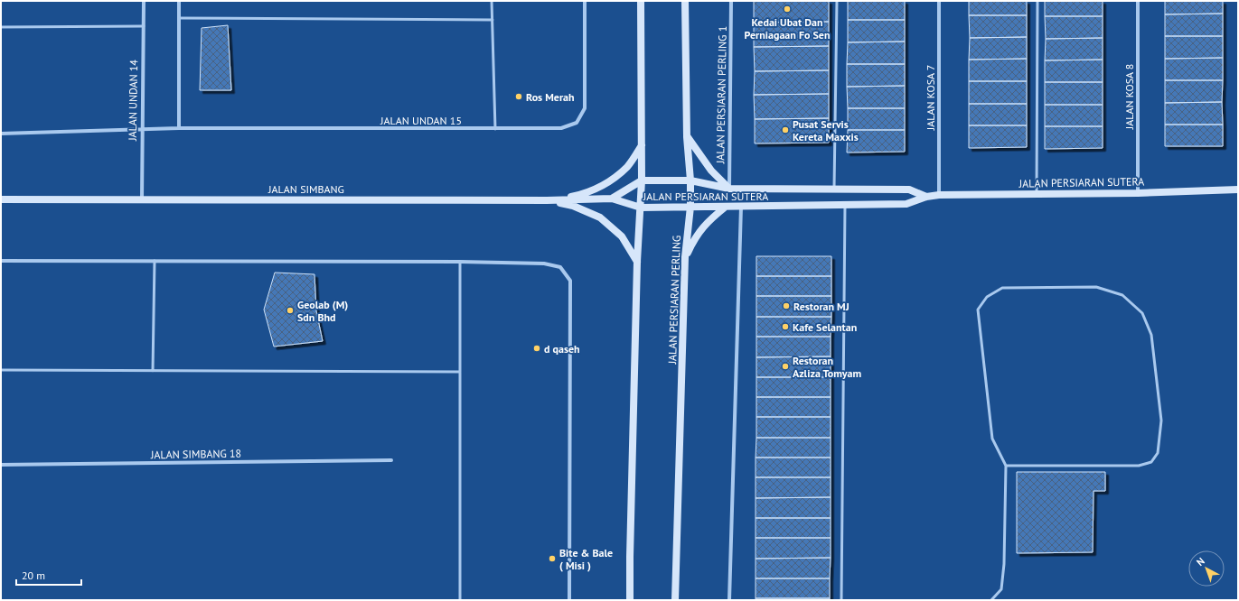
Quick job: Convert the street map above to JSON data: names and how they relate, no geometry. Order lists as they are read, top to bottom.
{
  "streets": {
    "street": [
      "JALAN PERSIARAN PERLING 1",
      "JALAN KOSA 8",
      "JALAN KOSA 7",
      "JALAN UNDAN 14",
      "JALAN UNDAN 15",
      "JALAN PERSIARAN SUTERA",
      "JALAN SIMBANG",
      "JALAN PERSIARAN PERLING",
      "JALAN SIMBANG 18"
    ]
  },
  "crossings": [
    ["JALAN PERSIARAN PERLING 1", "JALAN PERSIARAN SUTERA"],
    ["JALAN KOSA 8", "JALAN PERSIARAN SUTERA"],
    ["JALAN KOSA 7", "JALAN PERSIARAN SUTERA"],
    ["JALAN UNDAN 14", "JALAN UNDAN 15"],
    ["JALAN UNDAN 14", "JALAN SIMBANG"],
    ["JALAN PERSIARAN SUTERA", "JALAN SIMBANG"],
    ["JALAN PERSIARAN SUTERA", "JALAN PERSIARAN PERLING"]
  ],
  "places": [
    "Kedai Ubat Dan Perniagaan Fo Sen",
    "Ros Merah",
    "Pusat Servis Kereta Maxxis",
    "Restoran MJ",
    "Geolab (M) Sdn Bhd",
    "Kafe Selantan",
    "d qaseh",
    "Restoran Azliza Tomyam",
    "Bite & Bale ( Misi )"
  ],
  "scale_bar": "20 m",
  "north": "top left"
}
